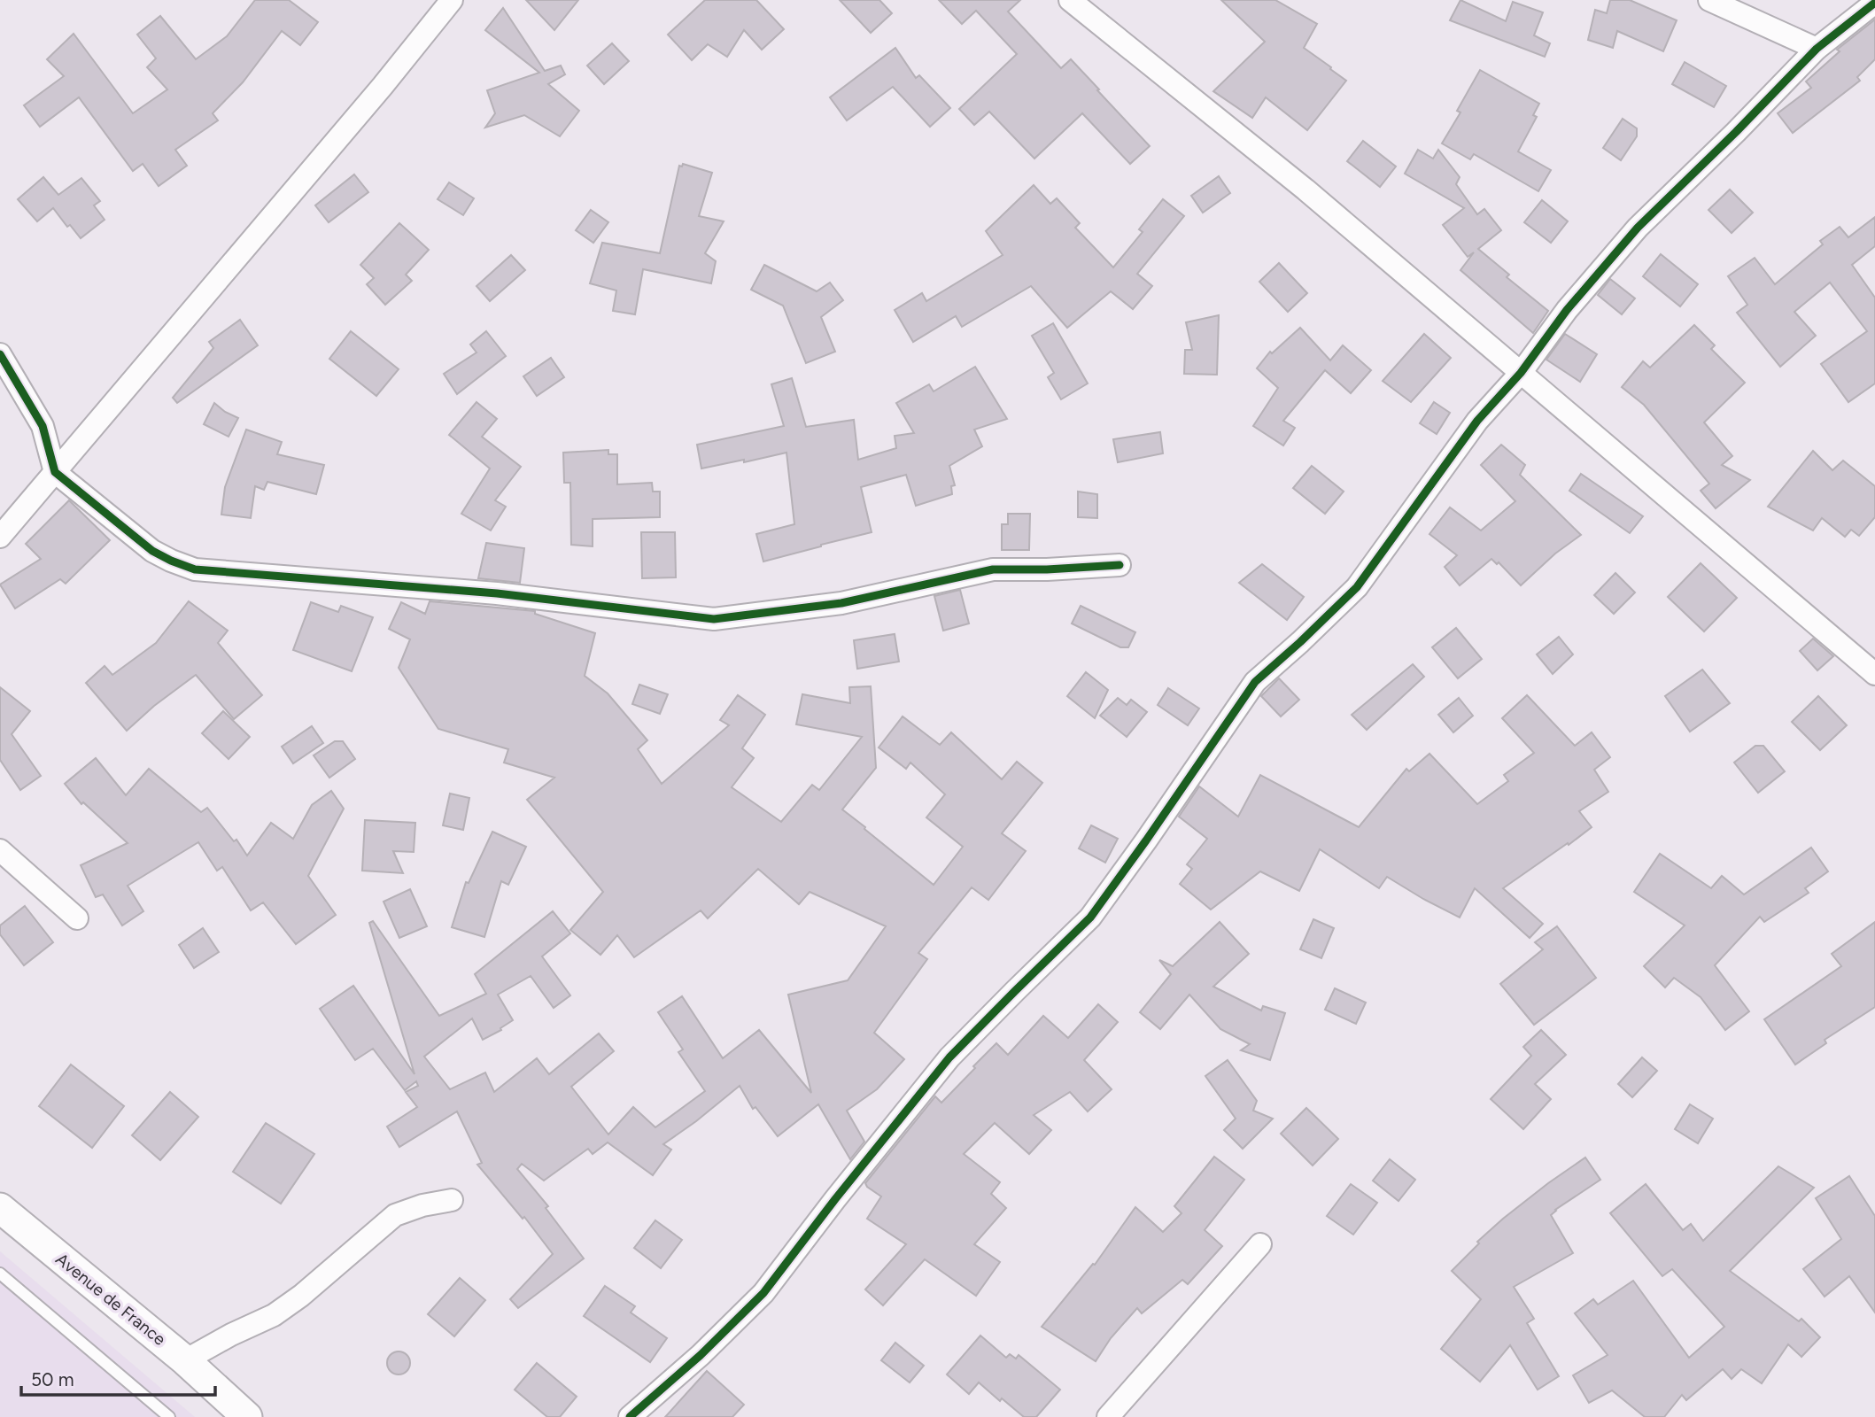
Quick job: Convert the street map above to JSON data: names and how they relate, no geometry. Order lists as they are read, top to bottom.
{
  "streets": {
    "street": ["Avenue de France"]
  },
  "scale_bar": "50 m"
}
